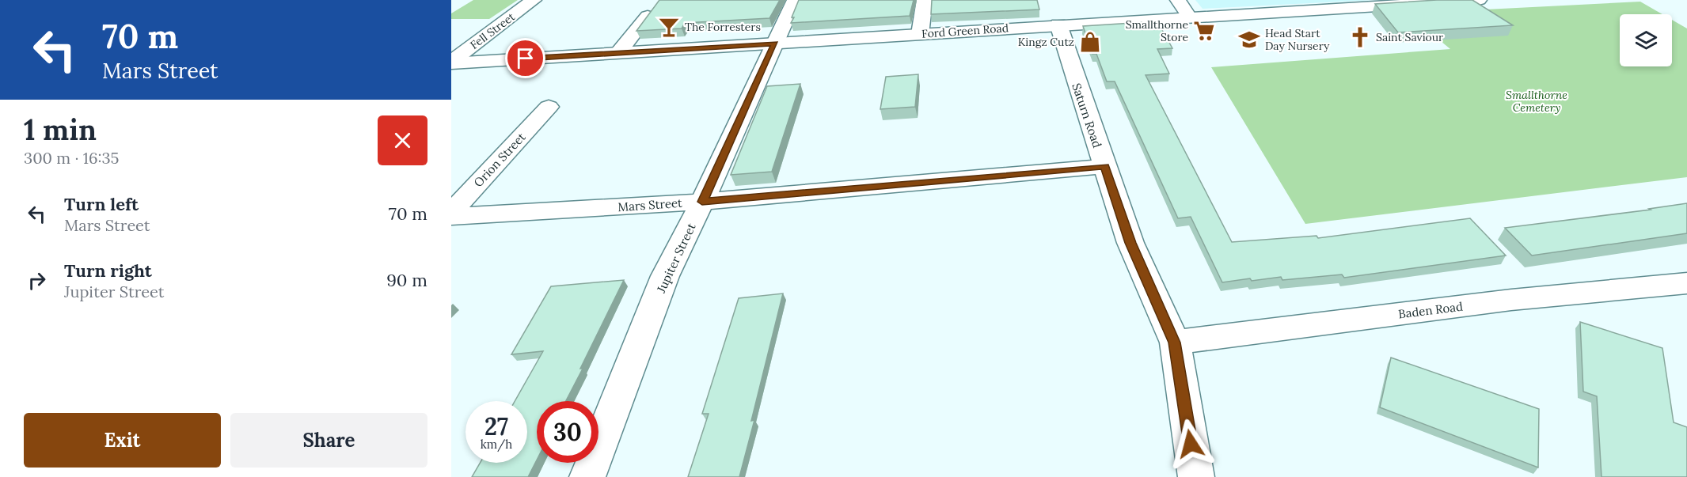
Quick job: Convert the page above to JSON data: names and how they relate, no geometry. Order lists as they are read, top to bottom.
{
  "streets": {
    "street": [
      "Fell Street",
      "Ford Green Road",
      "Saturn Road",
      "Orion Street",
      "Mars Street",
      "Jupiter Street",
      "Baden Road"
    ]
  },
  "crossings": [
    ["Fell Street", "Ford Green Road"],
    ["Ford Green Road", "Saturn Road"],
    ["Ford Green Road", "Jupiter Street"],
    ["Saturn Road", "Mars Street"],
    ["Saturn Road", "Baden Road"],
    ["Mars Street", "Jupiter Street"]
  ],
  "parks": ["Smallthorne Cemetery"],
  "places": {
    "bar": ["The Forresters"],
    "supermarket": ["Smallthorne Store"],
    "church": ["Saint Saviour"],
    "school or university": ["Head Start Day Nursery"],
    "shop": ["Kingz Cutz"]
  },
  "page": {
    "turn": ["70 m", "Mars Street"],
    "heading": ["1 min", "300 m · 16:35"],
    "list": [
      {
        "name": "Turn left",
        "note": "Mars Street",
        "value": "70 m"
      },
      {
        "name": "Turn right",
        "note": "Jupiter Street",
        "value": "90 m"
      }
    ],
    "speed": "27 km/h",
    "limit": "30",
    "buttons": ["Exit", "Share"]
  }
}
